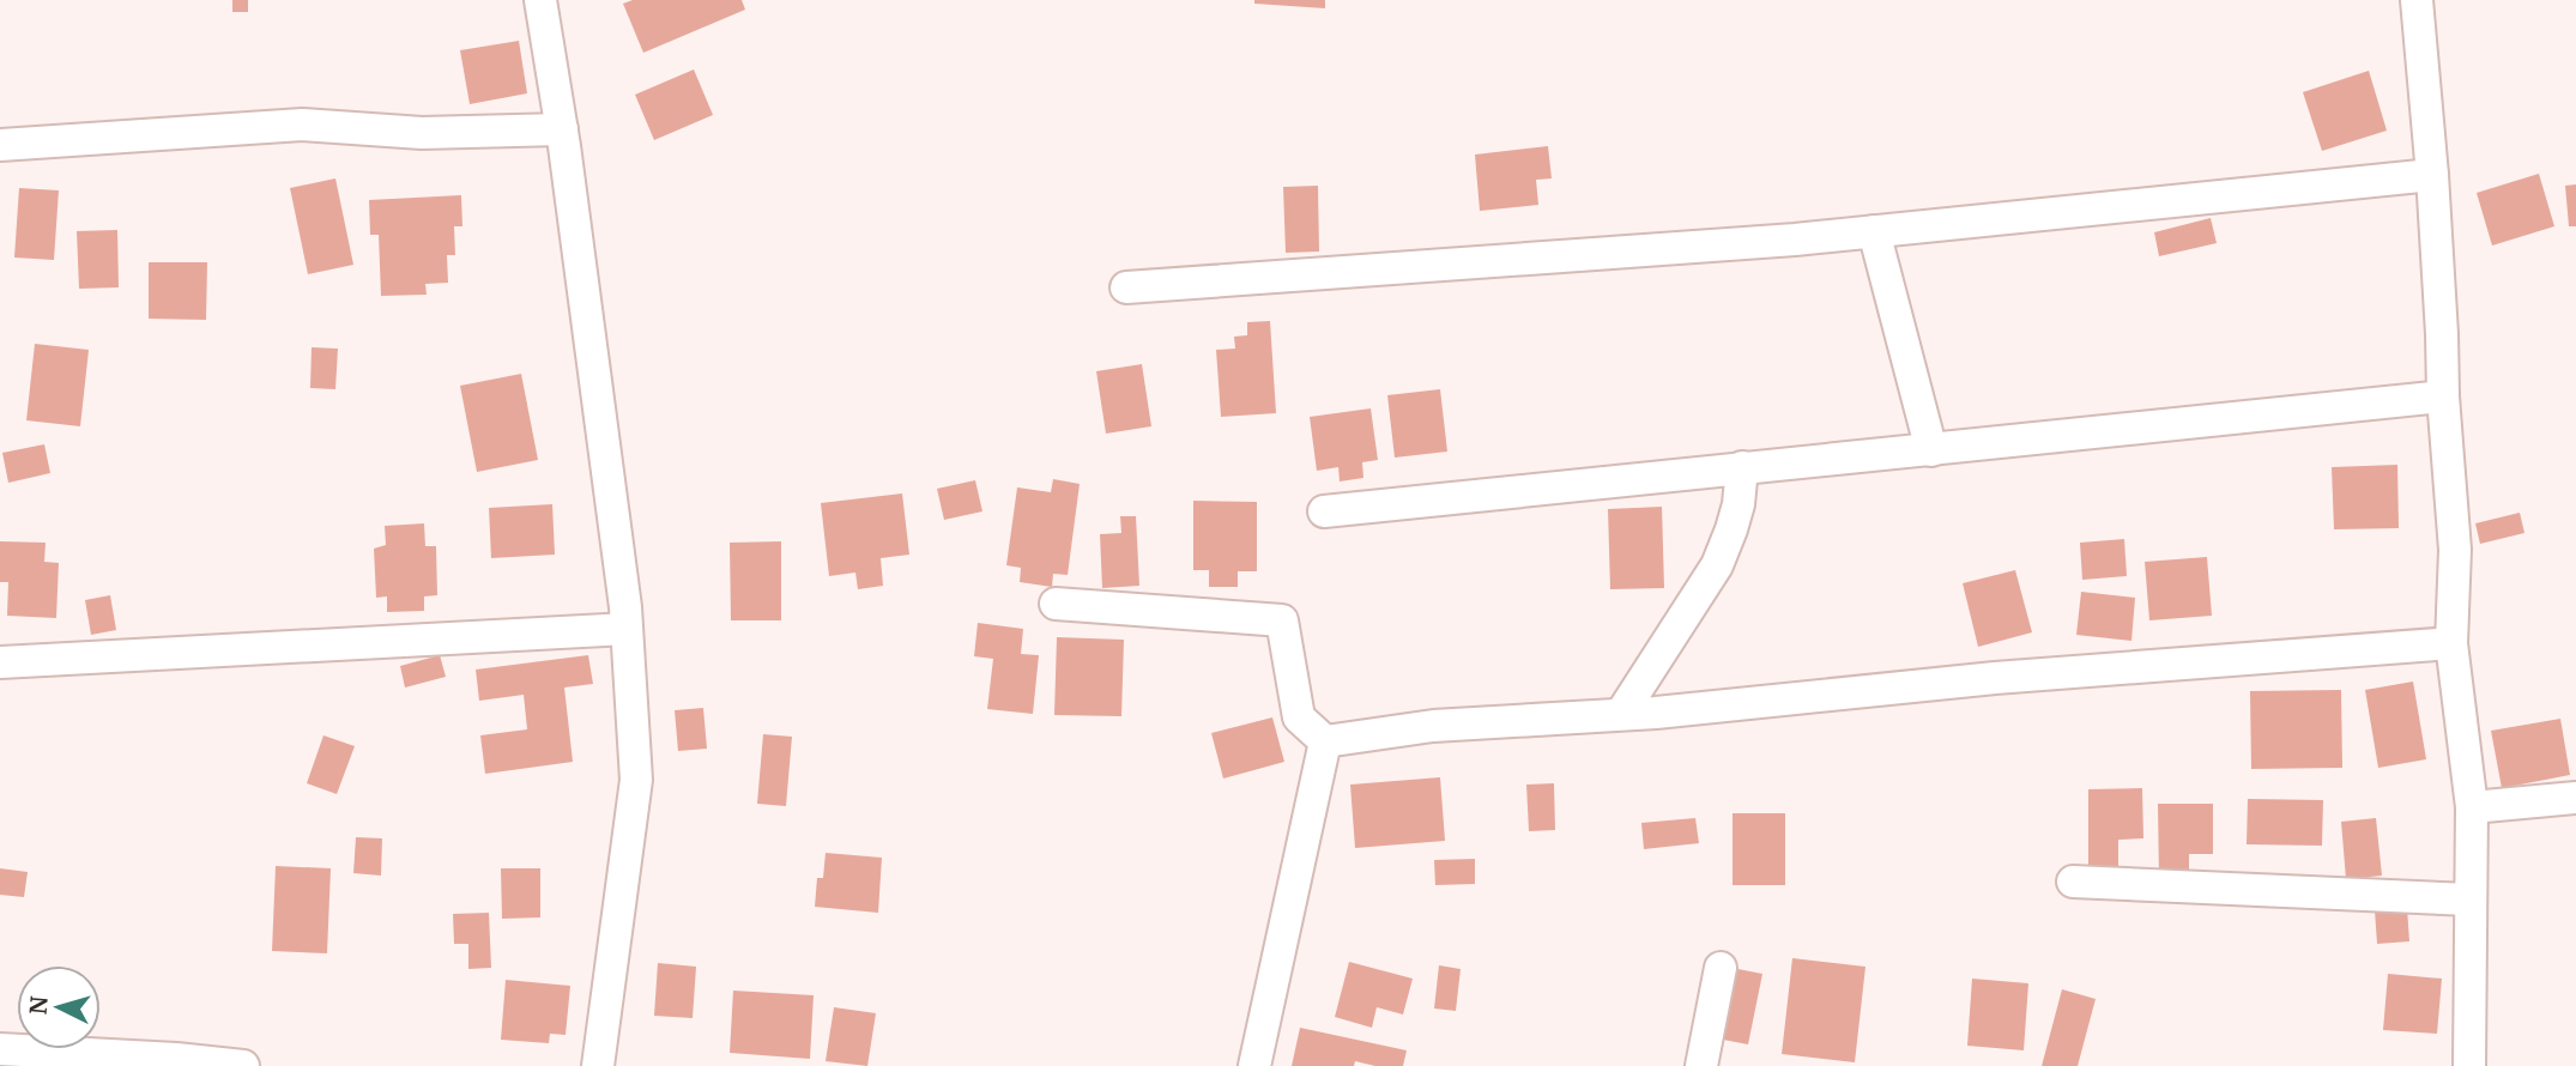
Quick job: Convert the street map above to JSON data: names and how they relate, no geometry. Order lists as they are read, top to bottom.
{
  "north": "left"
}
